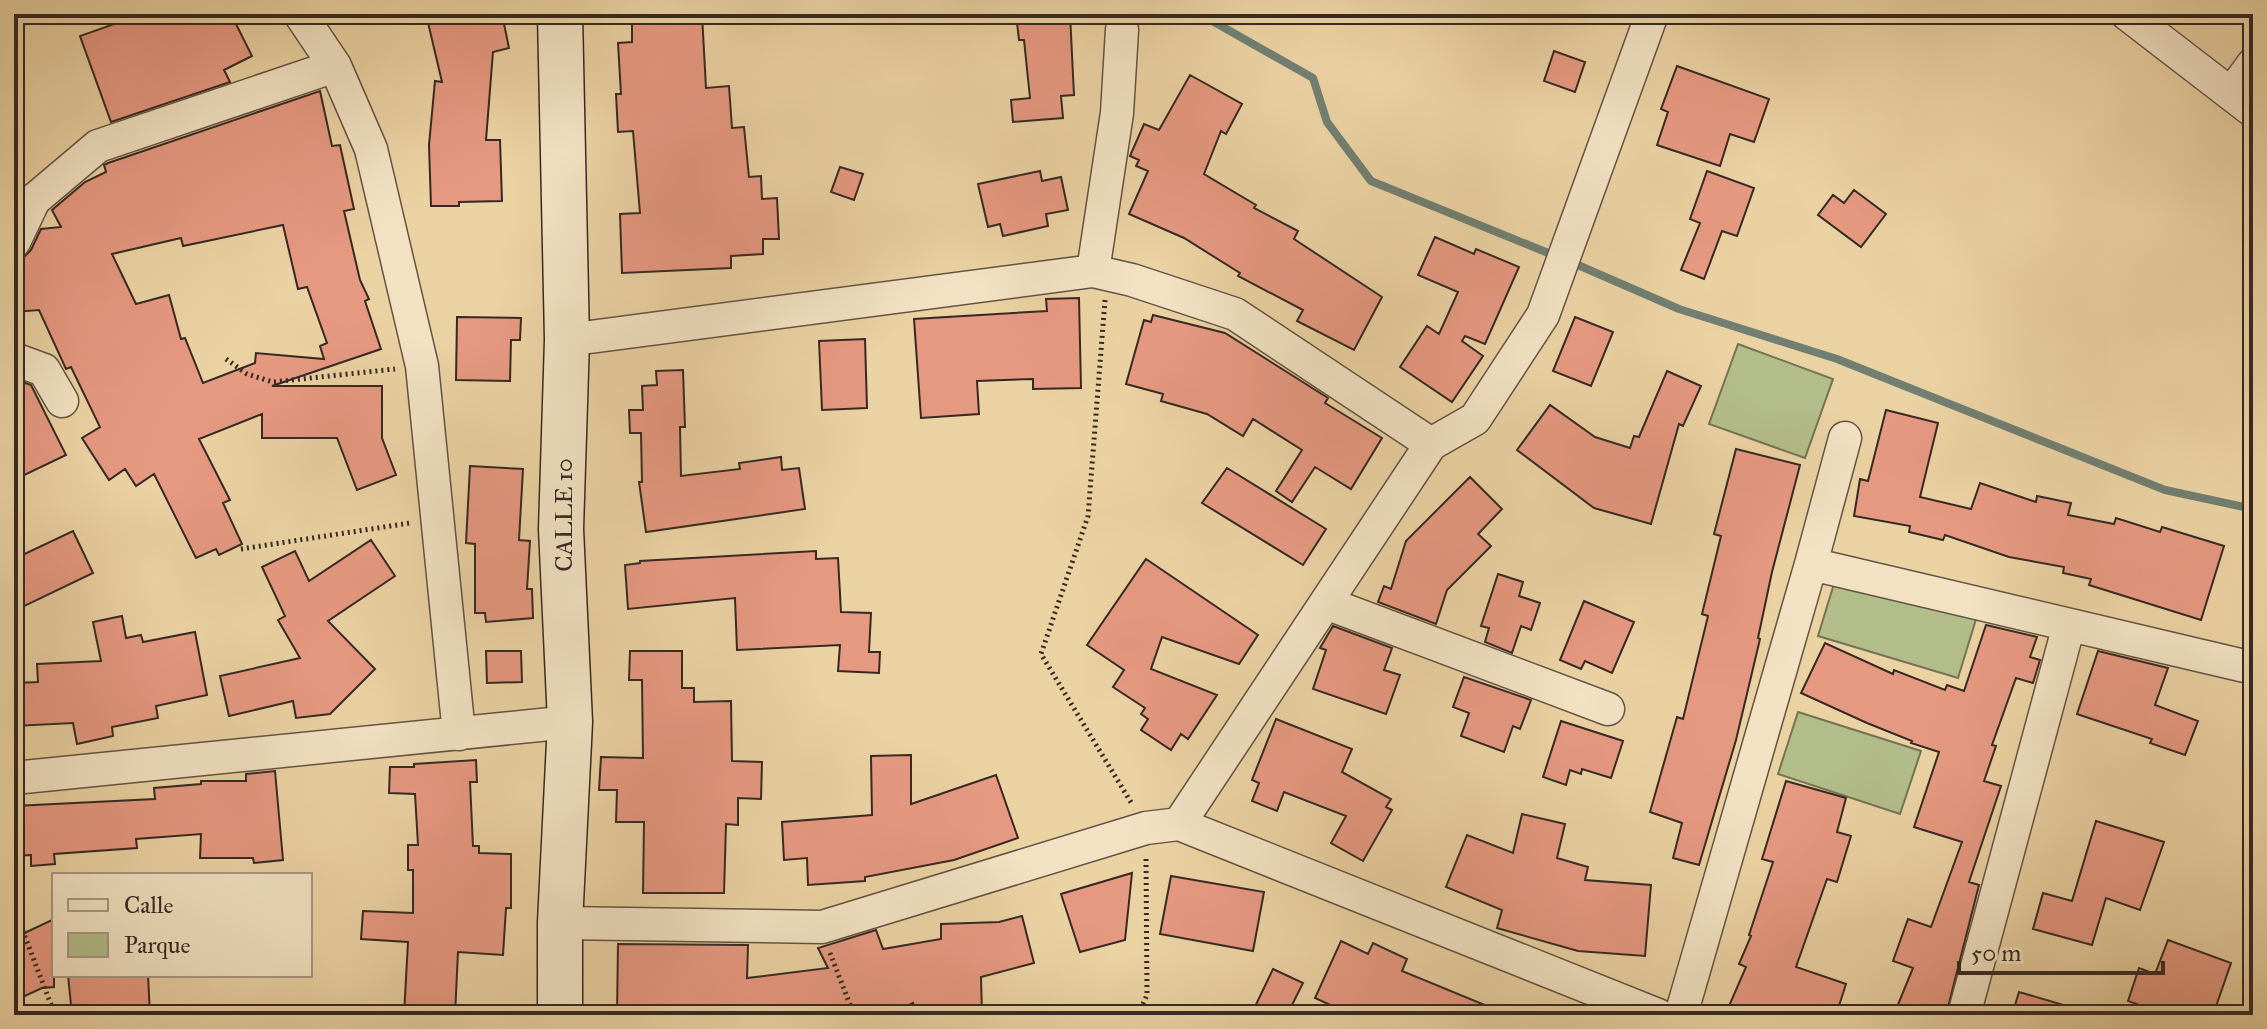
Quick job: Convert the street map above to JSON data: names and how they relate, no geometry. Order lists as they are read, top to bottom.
{
  "streets": {
    "main road": ["CALLE 10"]
  },
  "legend": ["Calle", "Parque"],
  "scale_bar": "50 m"
}
